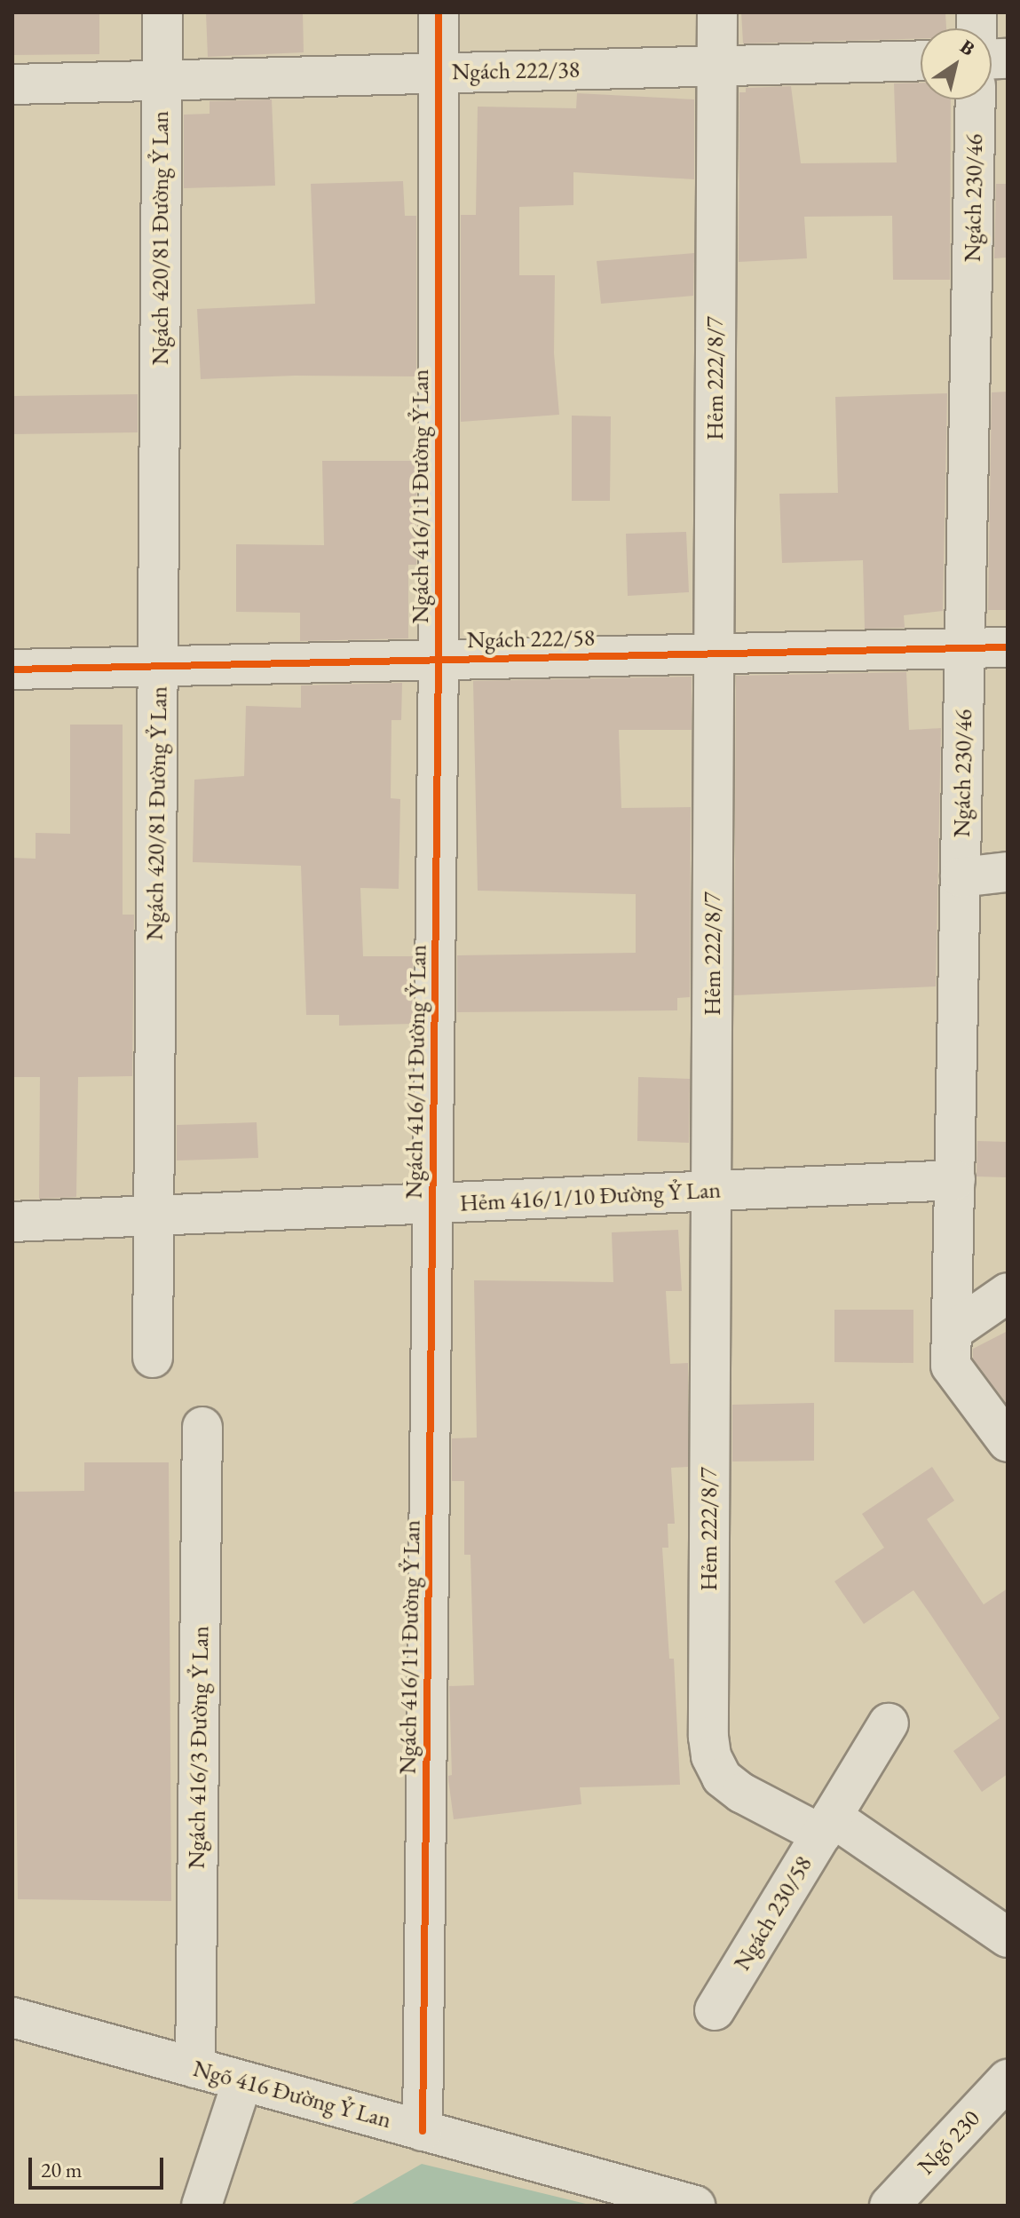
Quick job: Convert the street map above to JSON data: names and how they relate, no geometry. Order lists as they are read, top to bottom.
{
  "streets": {
    "street": [
      "Ngách 222/38",
      "Ngách 230/46",
      "Ngách 420/81 Đường Ỷ Lan",
      "Hẻm 222/8/7",
      "Ngách 416/11 Đường Ỷ Lan",
      "Ngách 222/58",
      "Hẻm 416/1/10 Đường Ỷ Lan",
      "Ngách 416/3 Đường Ỷ Lan",
      "Ngách 230/58",
      "Ngõ 416 Đường Ỷ Lan",
      "Ngõ 230"
    ]
  },
  "crossings": [
    ["Ngách 222/38", "Ngách 420/81 Đường Ỷ Lan"],
    ["Ngách 222/38", "Hẻm 222/8/7"],
    ["Ngách 222/38", "Ngách 416/11 Đường Ỷ Lan"],
    ["Ngách 230/46", "Ngách 222/58"],
    ["Ngách 230/46", "Hẻm 416/1/10 Đường Ỷ Lan"],
    ["Ngách 420/81 Đường Ỷ Lan", "Ngách 222/58"],
    ["Ngách 420/81 Đường Ỷ Lan", "Hẻm 416/1/10 Đường Ỷ Lan"],
    ["Hẻm 222/8/7", "Ngách 222/58"],
    ["Hẻm 222/8/7", "Hẻm 416/1/10 Đường Ỷ Lan"],
    ["Hẻm 222/8/7", "Ngách 230/58"],
    ["Ngách 416/11 Đường Ỷ Lan", "Ngách 222/58"],
    ["Ngách 416/11 Đường Ỷ Lan", "Hẻm 416/1/10 Đường Ỷ Lan"],
    ["Ngách 416/11 Đường Ỷ Lan", "Ngõ 416 Đường Ỷ Lan"],
    ["Ngách 416/3 Đường Ỷ Lan", "Ngõ 416 Đường Ỷ Lan"]
  ],
  "scale_bar": "20 m",
  "north": "top right"
}
